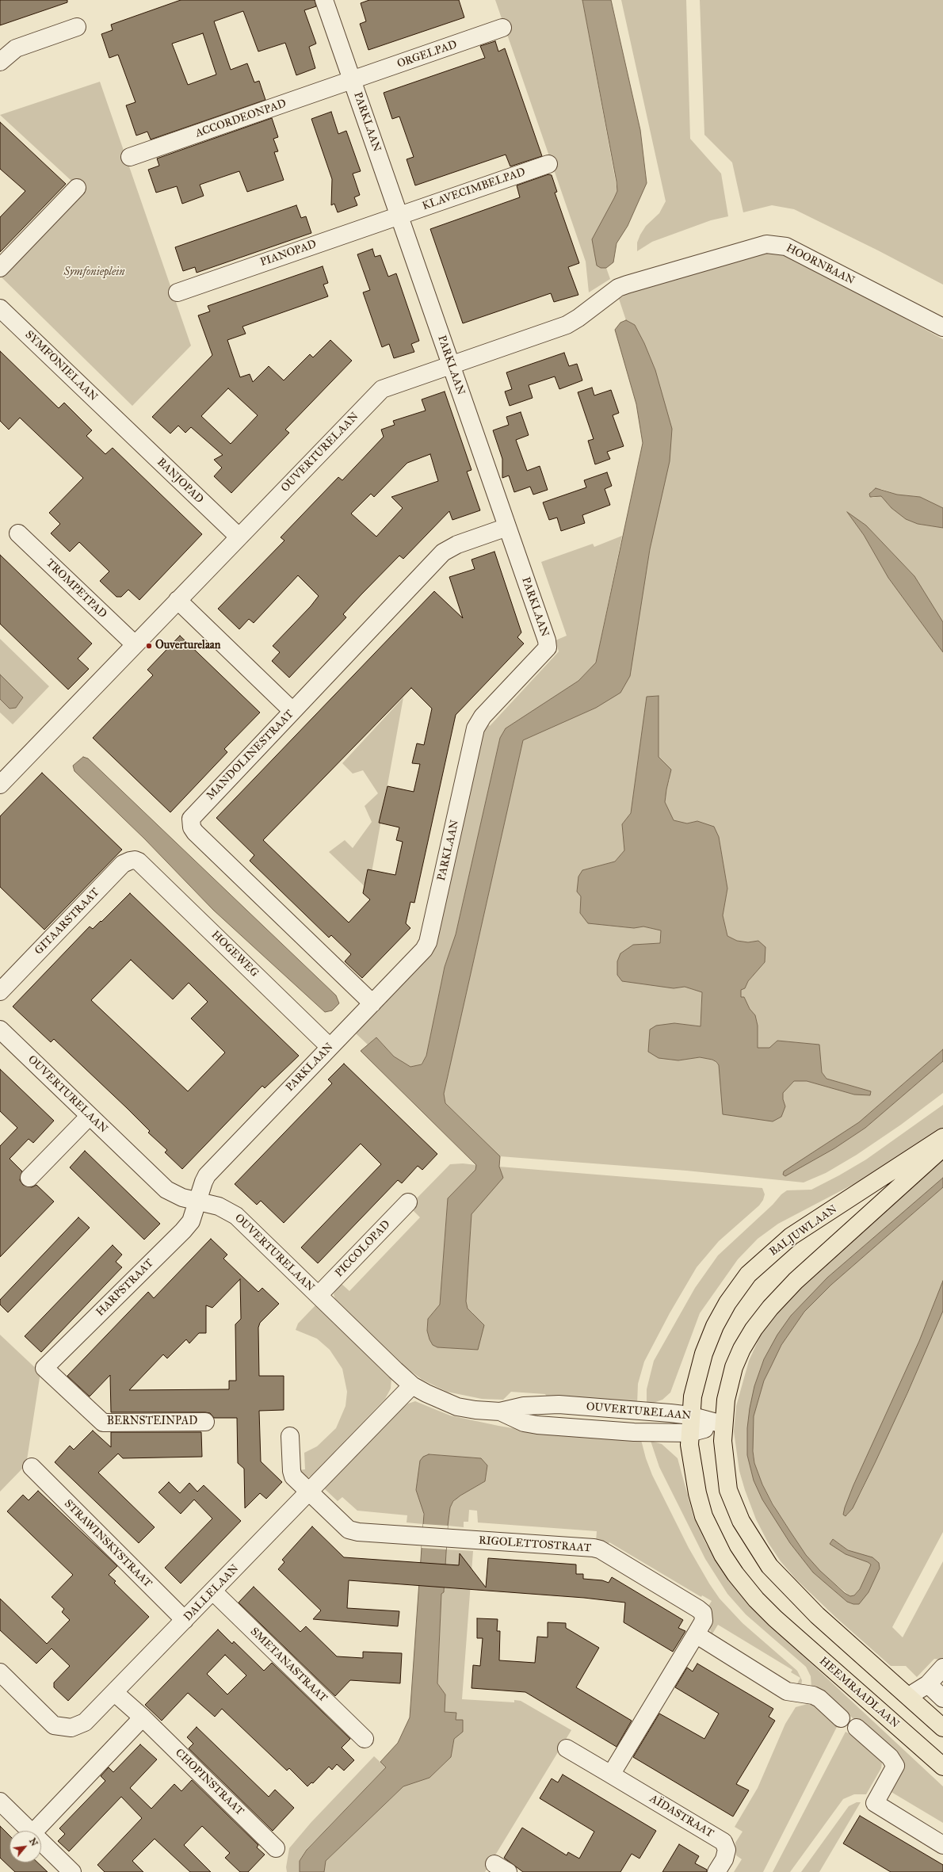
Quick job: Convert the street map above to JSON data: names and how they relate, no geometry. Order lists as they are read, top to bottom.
{
  "streets": {
    "main road": ["BALJUWLAAN", "HEEMRAADLAAN"],
    "street": [
      "ORGELPAD",
      "ACCORDEONPAD",
      "PARKLAAN",
      "KLAVECIMBELPAD",
      "PIANOPAD",
      "HOORNBAAN",
      "SYMFONIELAAN",
      "OUVERTURELAAN",
      "BANJOPAD",
      "TROMPETPAD",
      "MANDOLINESTRAAT",
      "GITAARSTRAAT",
      "HOGEWEG",
      "PICCOLOPAD",
      "HARPSTRAAT",
      "BERNSTEINPAD",
      "STRAWINSKYSTRAAT",
      "RIGOLETTOSTRAAT",
      "DALLELAAN",
      "SMETANASTRAAT",
      "CHOPINSTRAAT",
      "AÏDASTRAAT"
    ]
  },
  "crossings": [
    ["ORGELPAD", "ACCORDEONPAD"],
    ["ORGELPAD", "PARKLAAN"],
    ["ACCORDEONPAD", "PARKLAAN"],
    ["PARKLAAN", "KLAVECIMBELPAD"],
    ["PARKLAAN", "PIANOPAD"],
    ["PARKLAAN", "OUVERTURELAAN"],
    ["PARKLAAN", "MANDOLINESTRAAT"],
    ["PARKLAAN", "HOGEWEG"],
    ["PARKLAAN", "HARPSTRAAT"],
    ["KLAVECIMBELPAD", "PIANOPAD"],
    ["HOORNBAAN", "OUVERTURELAAN"],
    ["SYMFONIELAAN", "BANJOPAD"],
    ["OUVERTURELAAN", "BANJOPAD"],
    ["OUVERTURELAAN", "TROMPETPAD"],
    ["OUVERTURELAAN", "BALJUWLAAN"],
    ["OUVERTURELAAN", "PICCOLOPAD"],
    ["OUVERTURELAAN", "HARPSTRAAT"],
    ["OUVERTURELAAN", "DALLELAAN"],
    ["GITAARSTRAAT", "HOGEWEG"],
    ["BALJUWLAAN", "HEEMRAADLAAN"],
    ["HARPSTRAAT", "BERNSTEINPAD"],
    ["STRAWINSKYSTRAAT", "DALLELAAN"],
    ["RIGOLETTOSTRAAT", "DALLELAAN"],
    ["DALLELAAN", "SMETANASTRAAT"],
    ["DALLELAAN", "CHOPINSTRAAT"]
  ],
  "parks": ["Symfonieplein"],
  "places": ["Ouverturelaan"],
  "north": "top right"
}
